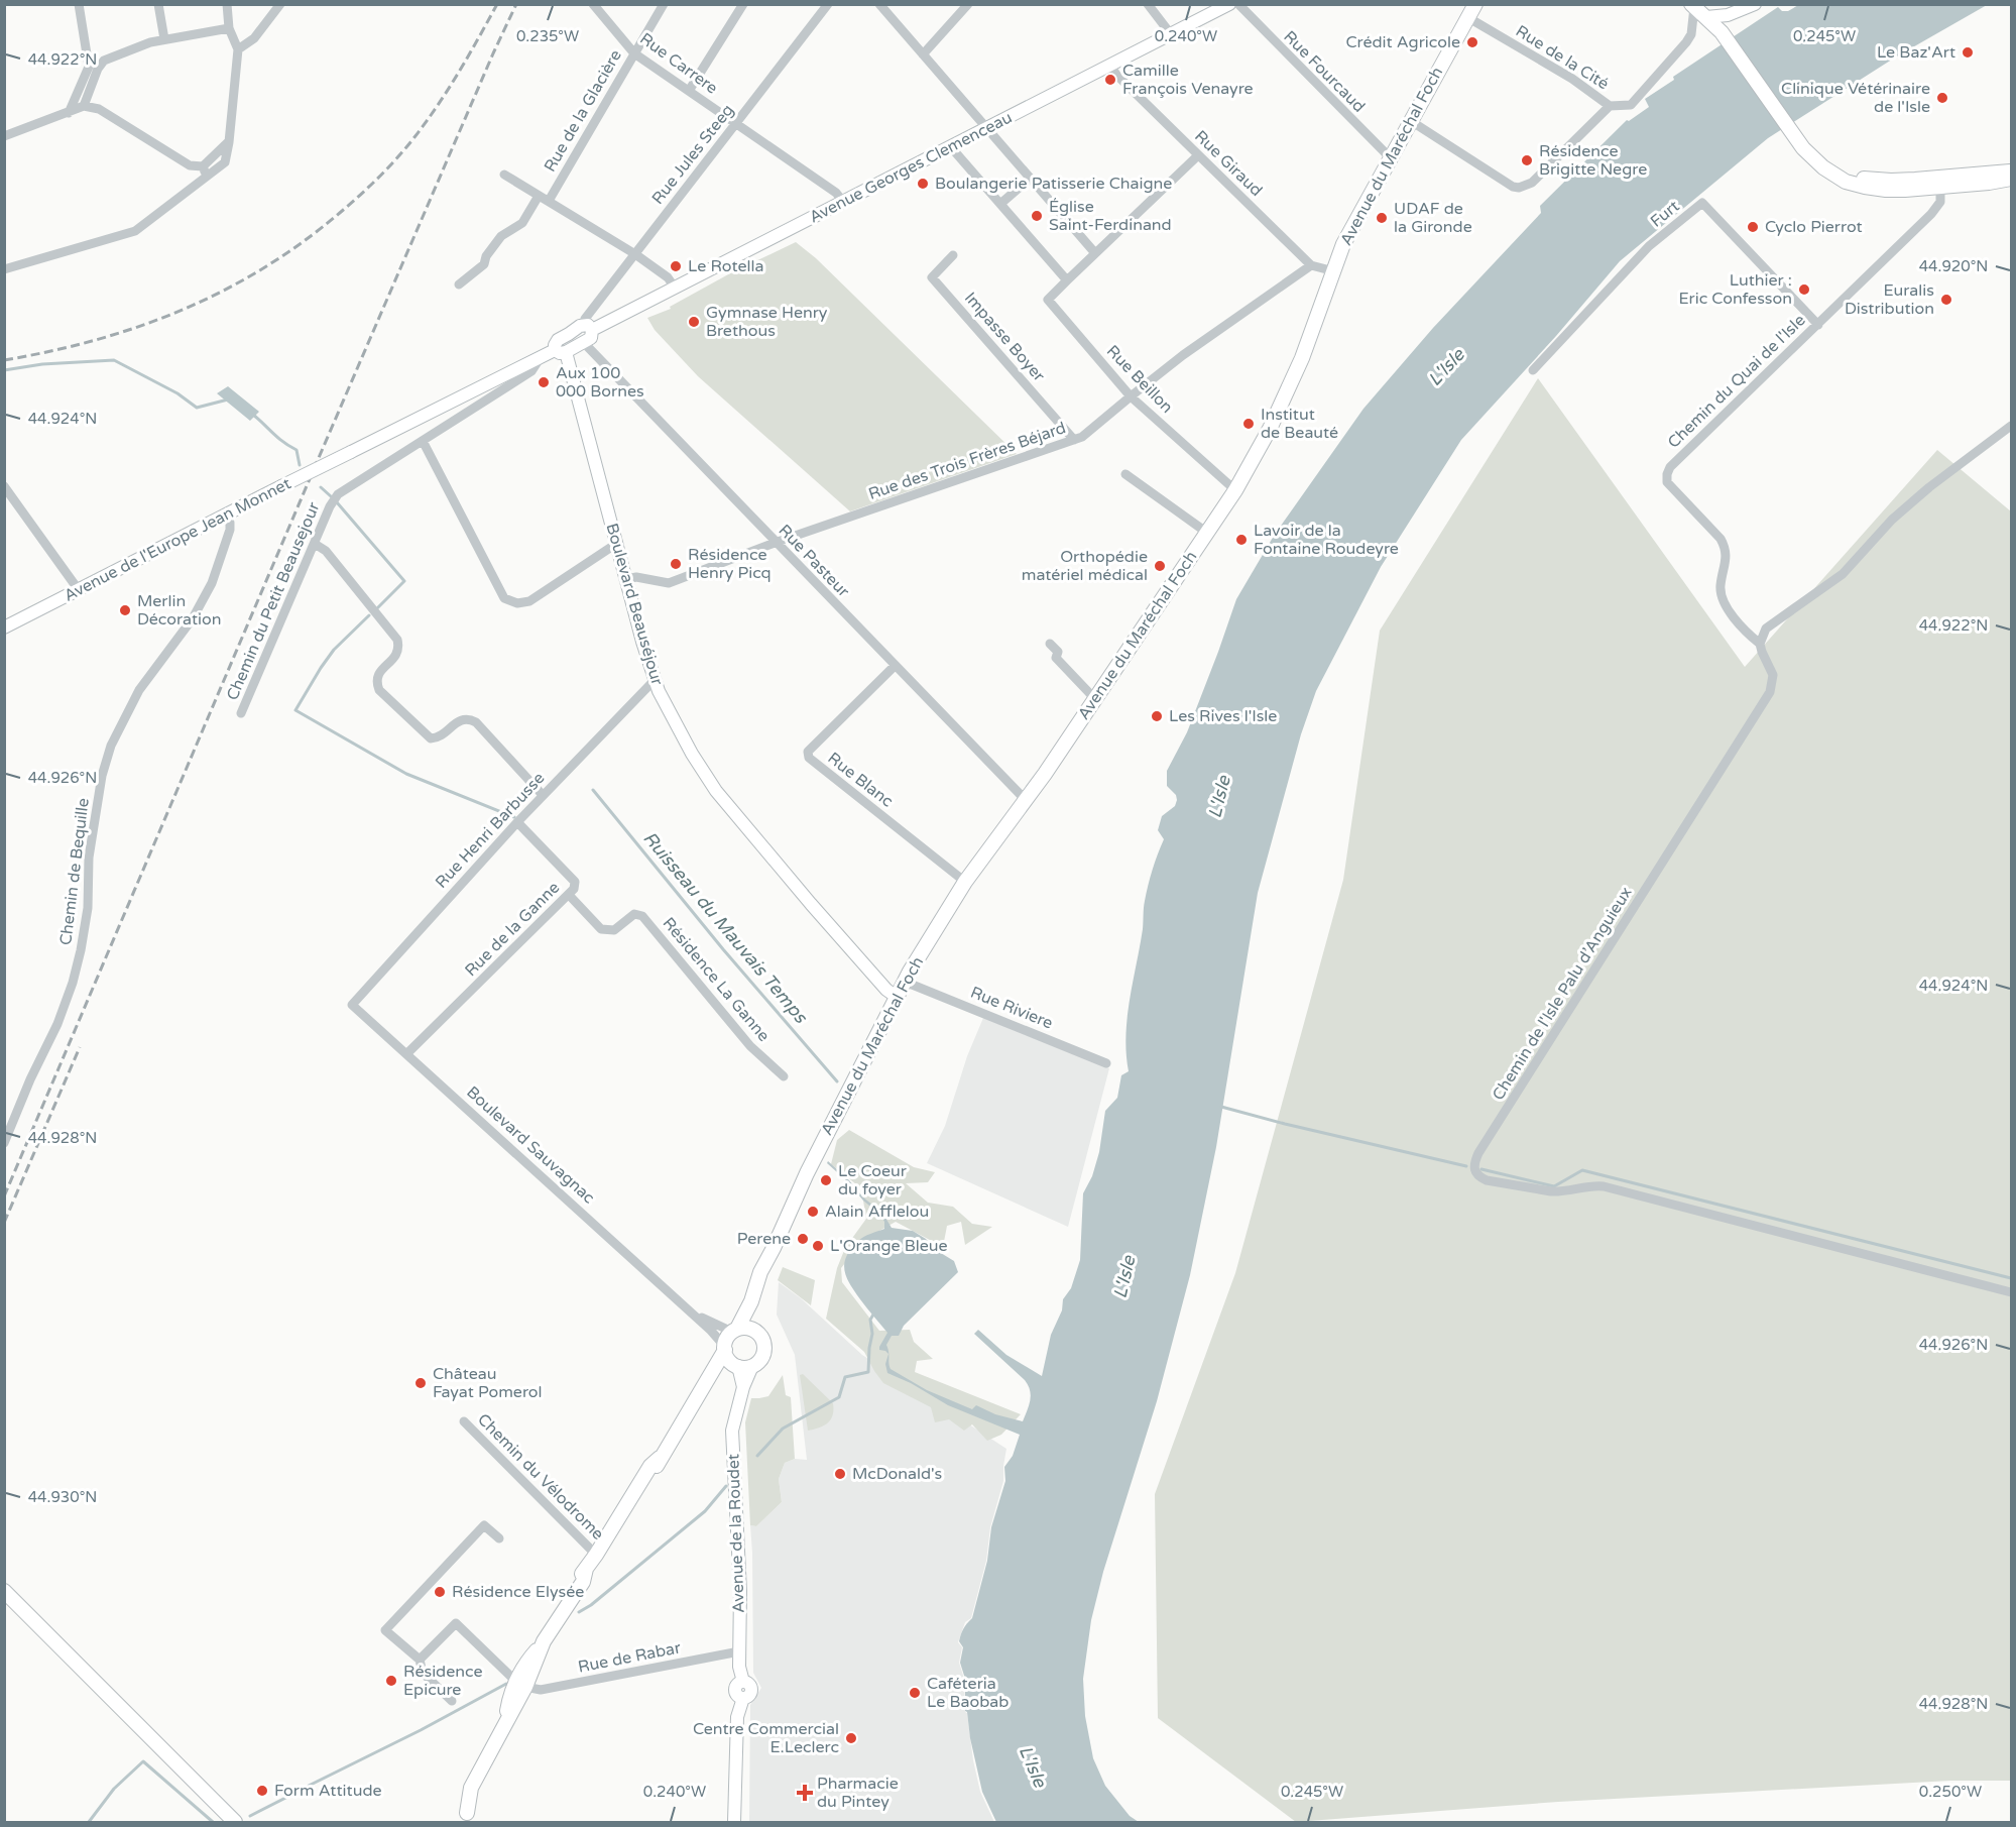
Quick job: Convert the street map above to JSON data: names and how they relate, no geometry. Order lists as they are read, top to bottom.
{
  "streets": {
    "main road": [
      "Avenue du Maréchal Foch",
      "Avenue Georges Clemenceau",
      "Avenue de l'Europe Jean Monnet",
      "Boulevard Beauséjour",
      "Avenue de la Roudet"
    ],
    "street": [
      "Rue de la Cité",
      "Rue Carrere",
      "Rue Fourcaud",
      "Rue de la Glacière",
      "Rue Jules Steeg",
      "Rue Giraud",
      "Furt",
      "Impasse Boyer",
      "Rue Beillon",
      "Chemin du Quai de l'Isle",
      "Rue des Trois Frères Béjard",
      "Rue Pasteur",
      "Chemin du Petit Beausejour",
      "Rue Blanc",
      "Rue Henri Barbusse",
      "Chemin de Bequille",
      "Rue de la Ganne",
      "Résidence La Ganne",
      "Chemin de l'Isle Palu d’Anguieux",
      "Rue Riviere",
      "Boulevard Sauvagnac",
      "Chemin du Vélodrome",
      "Rue de Rabar"
    ]
  },
  "crossings": [
    ["Rue de la Cité", "Avenue du Maréchal Foch"],
    ["Rue Carrere", "Rue de la Glacière"],
    ["Rue Carrere", "Rue Jules Steeg"],
    ["Rue Carrere", "Avenue Georges Clemenceau"],
    ["Rue Fourcaud", "Avenue du Maréchal Foch"],
    ["Rue Jules Steeg", "Avenue Georges Clemenceau"],
    ["Avenue du Maréchal Foch", "Rue Giraud"],
    ["Avenue du Maréchal Foch", "Rue Beillon"],
    ["Avenue du Maréchal Foch", "Rue Pasteur"],
    ["Avenue du Maréchal Foch", "Boulevard Beauséjour"],
    ["Avenue du Maréchal Foch", "Rue Blanc"],
    ["Avenue du Maréchal Foch", "Rue Riviere"],
    ["Avenue du Maréchal Foch", "Boulevard Sauvagnac"],
    ["Avenue du Maréchal Foch", "Avenue de la Roudet"],
    ["Rue Giraud", "Avenue Georges Clemenceau"],
    ["Rue Giraud", "Rue des Trois Frères Béjard"],
    ["Avenue Georges Clemenceau", "Avenue de l'Europe Jean Monnet"],
    ["Avenue Georges Clemenceau", "Rue Pasteur"],
    ["Avenue Georges Clemenceau", "Chemin du Petit Beausejour"],
    ["Avenue Georges Clemenceau", "Boulevard Beauséjour"],
    ["Furt", "Chemin du Quai de l'Isle"],
    ["Impasse Boyer", "Rue des Trois Frères Béjard"],
    ["Rue Beillon", "Rue des Trois Frères Béjard"],
    ["Chemin du Quai de l'Isle", "Chemin de l'Isle Palu d’Anguieux"],
    ["Rue des Trois Frères Béjard", "Rue Pasteur"],
    ["Rue des Trois Frères Béjard", "Boulevard Beauséjour"],
    ["Avenue de l'Europe Jean Monnet", "Chemin de Bequille"],
    ["Rue Pasteur", "Rue Blanc"],
    ["Boulevard Beauséjour", "Rue Henri Barbusse"],
    ["Rue Henri Barbusse", "Rue de la Ganne"],
    ["Rue Henri Barbusse", "Boulevard Sauvagnac"],
    ["Rue de la Ganne", "Résidence La Ganne"],
    ["Rue de la Ganne", "Boulevard Sauvagnac"],
    ["Boulevard Sauvagnac", "Avenue de la Roudet"],
    ["Avenue de la Roudet", "Rue de Rabar"]
  ],
  "water": ["L'Isle", "Ruisseau du Mauvais Temps"],
  "places": {
    "other": [
      "Crédit Agricole",
      "Le Baz'Art",
      "Camille François Venayre",
      "Clinique Vétérinaire de l'Isle",
      "Résidence Brigitte Negre",
      "Boulangerie Patisserie Chaigne",
      "Église Saint-Ferdinand",
      "UDAF de la Gironde",
      "Cyclo Pierrot",
      "Le Rotella",
      "Luthier : Eric Confesson",
      "Euralis Distribution",
      "Gymnase Henry Brethous",
      "Aux 100 000 Bornes",
      "Institut de Beauté",
      "Lavoir de la Fontaine Roudeyre",
      "Résidence Henry Picq",
      "Orthopédie matériel médical",
      "Merlin Décoration",
      "Les Rives l'Isle",
      "Le Coeur du foyer",
      "Alain Afflelou",
      "Perene",
      "L'Orange Bleue",
      "Château Fayat Pomerol",
      "McDonald's",
      "Résidence Elysée",
      "Résidence Epicure",
      "Caféteria Le Baobab",
      "Centre Commercial E.Leclerc",
      "Form Attitude"
    ],
    "health": ["Pharmacie du Pintey"]
  },
  "coordinates": [
    "0.235°W",
    "0.240°W",
    "0.245°W",
    "44.922°N",
    "44.920°N",
    "44.924°N",
    "44.926°N",
    "44.928°N",
    "44.930°N",
    "0.250°W"
  ]
}
